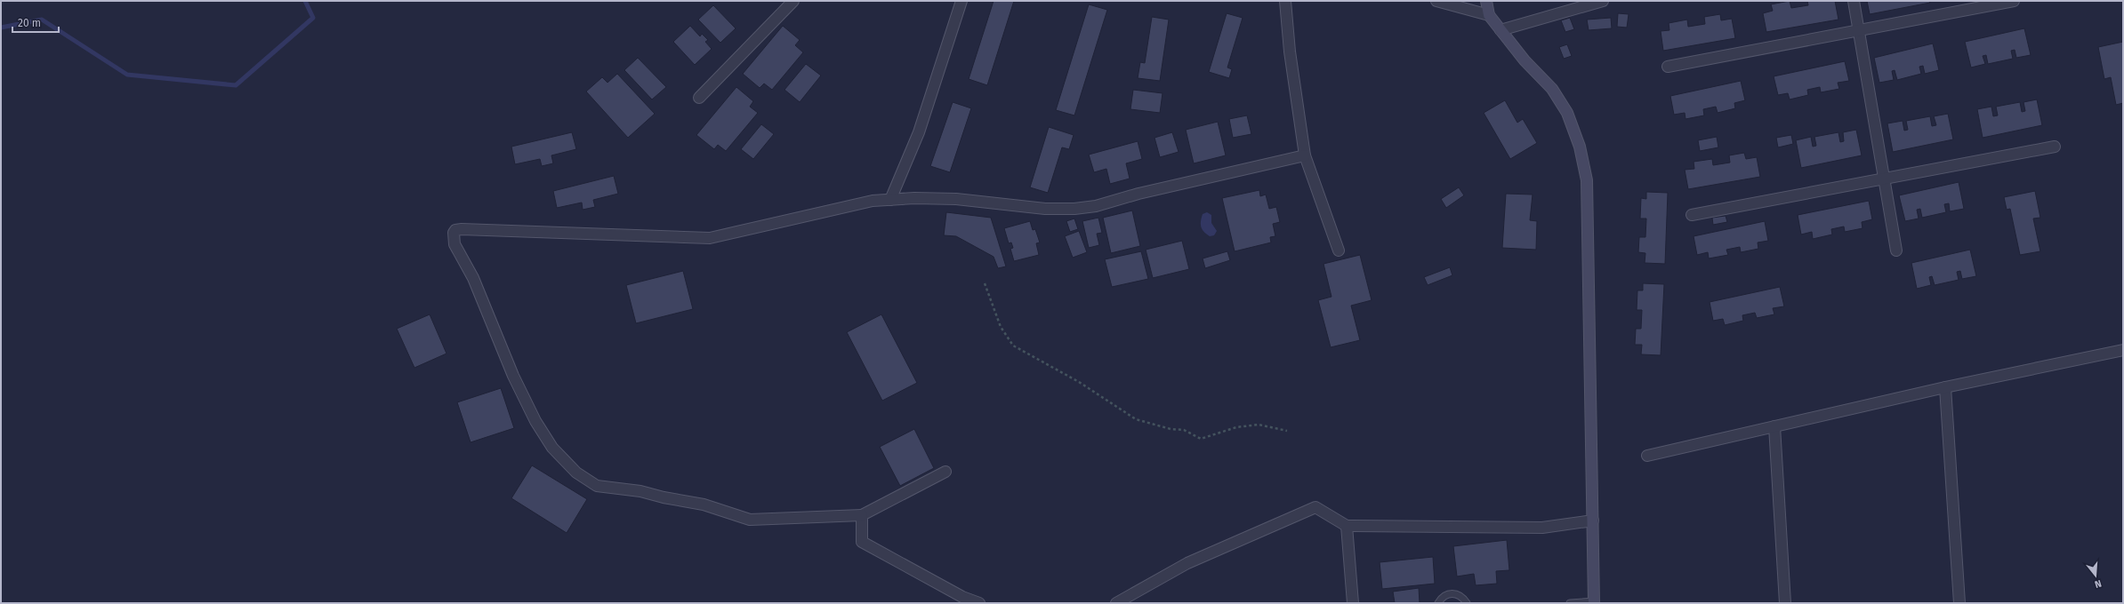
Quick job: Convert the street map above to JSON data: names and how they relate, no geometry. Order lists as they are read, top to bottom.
{
  "scale_bar": "20 m",
  "north": "bottom"
}
